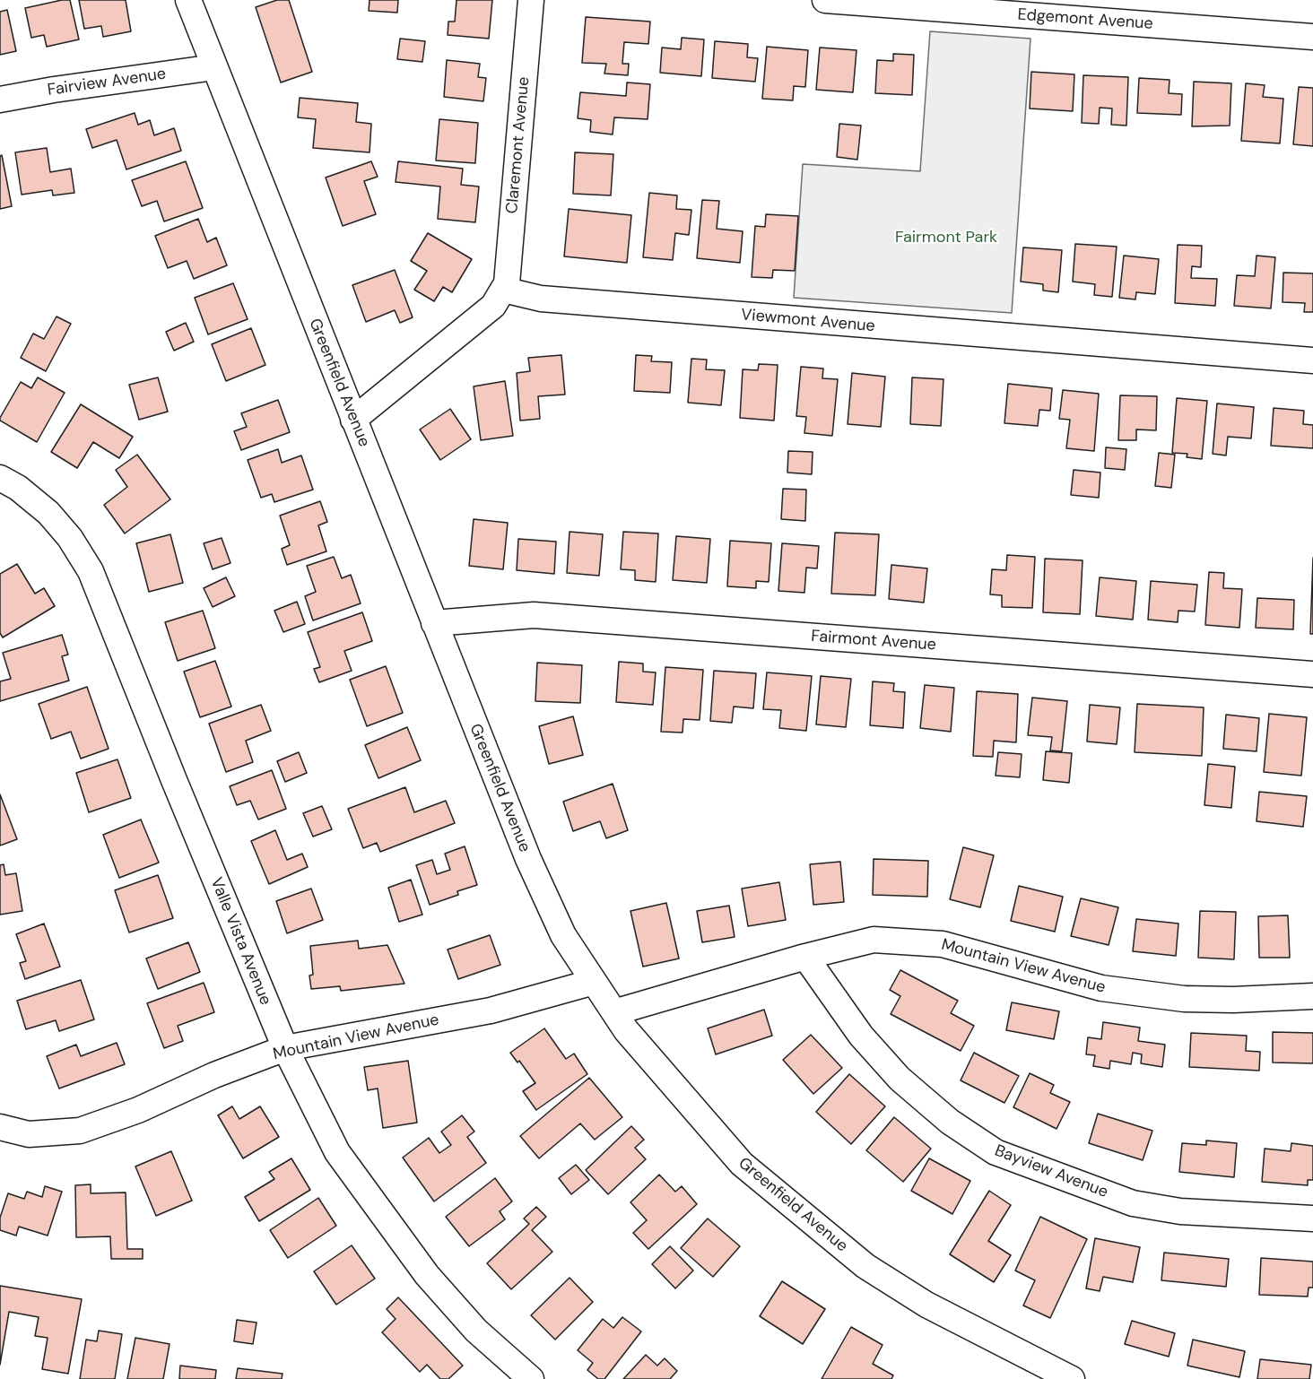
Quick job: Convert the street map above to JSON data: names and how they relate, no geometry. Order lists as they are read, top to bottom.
{
  "streets": {
    "street": [
      "Edgemont Avenue",
      "Fairview Avenue",
      "Claremont Avenue",
      "Viewmont Avenue",
      "Greenfield Avenue",
      "Fairmont Avenue",
      "Valle Vista Avenue",
      "Mountain View Avenue",
      "Bayview Avenue"
    ]
  },
  "crossings": [
    ["Fairview Avenue", "Greenfield Avenue"],
    ["Claremont Avenue", "Viewmont Avenue"],
    ["Greenfield Avenue", "Fairmont Avenue"],
    ["Greenfield Avenue", "Mountain View Avenue"],
    ["Valle Vista Avenue", "Mountain View Avenue"],
    ["Mountain View Avenue", "Bayview Avenue"]
  ],
  "parks": ["Fairmont Park"]
}
